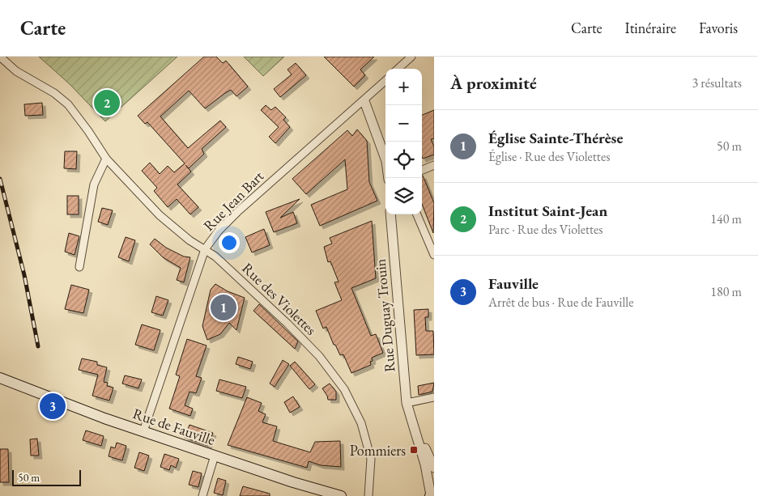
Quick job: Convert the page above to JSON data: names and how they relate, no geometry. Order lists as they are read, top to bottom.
{
  "streets": {
    "main road": ["Rue de Fauville"],
    "street": ["Rue Jean Bart", "Rue des Violettes", "Rue Duguay Trouin"]
  },
  "crossings": [
    ["Rue Jean Bart", "Rue des Violettes"],
    ["Rue Jean Bart", "Rue de Fauville"]
  ],
  "places": {
    "transit": ["Pommiers"]
  },
  "scale_bar": "50 m",
  "page": {
    "header": "Carte",
    "nav": ["Carte", "Itinéraire", "Favoris"],
    "heading": ["À proximité", "3 résultats"],
    "map_buttons": ["+", "−"],
    "pins": ["2", "1", "3"],
    "list": [
      {
        "mark": "1",
        "name": "Église Sainte-Thérèse",
        "note": "Église · Rue des Violettes",
        "value": "50 m"
      },
      {
        "mark": "2",
        "name": "Institut Saint-Jean",
        "note": "Parc · Rue des Violettes",
        "value": "140 m"
      },
      {
        "mark": "3",
        "name": "Fauville",
        "note": "Arrêt de bus · Rue de Fauville",
        "value": "180 m"
      }
    ],
    "scale": "50 m"
  }
}
